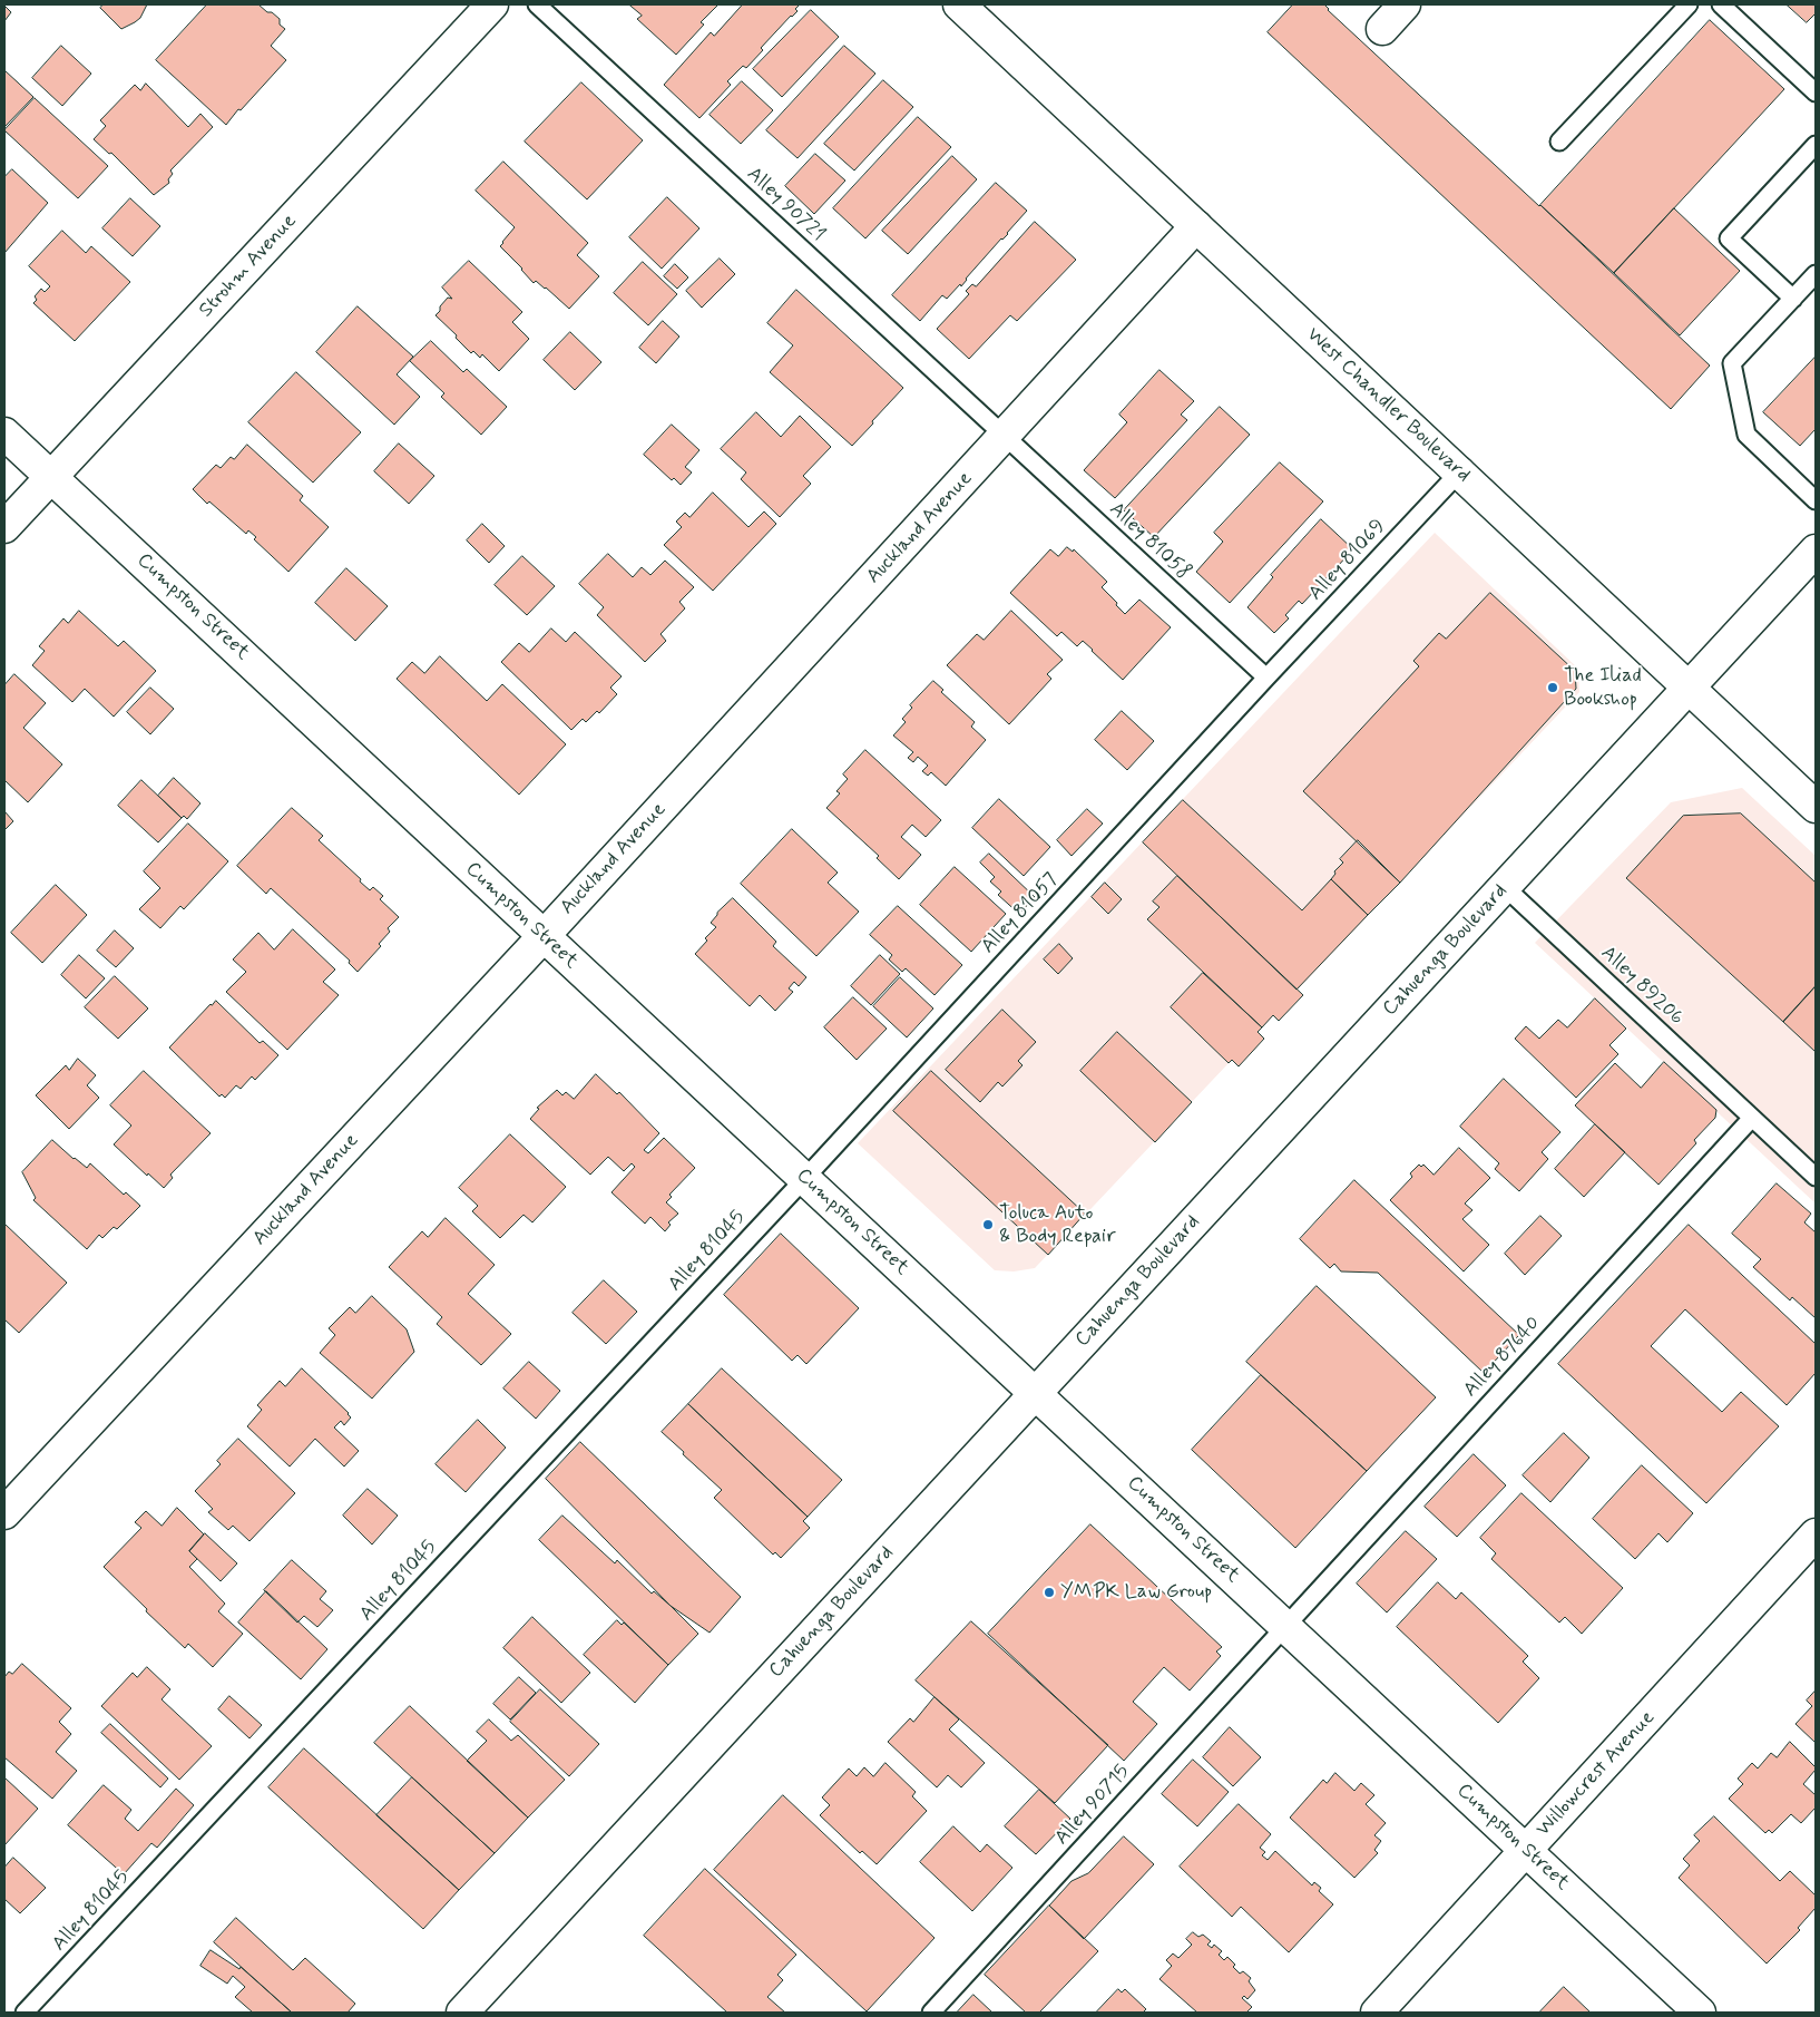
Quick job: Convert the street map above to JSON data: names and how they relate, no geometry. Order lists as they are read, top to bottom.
{
  "streets": {
    "street": [
      "Strohm Avenue",
      "West Chandler Boulevard",
      "Auckland Avenue",
      "Cumpston Street",
      "Cahuenga Boulevard",
      "Willowcrest Avenue"
    ],
    "lane": [
      "Alley 90721",
      "Alley 81058",
      "Alley 81069",
      "Alley 81057",
      "Alley 89206",
      "Alley 81045",
      "Alley 87640",
      "Alley 90715"
    ]
  },
  "crossings": [
    ["Alley 90721", "Auckland Avenue"],
    ["Alley 90721", "Alley 81058"],
    ["Strohm Avenue", "Cumpston Street"],
    ["West Chandler Boulevard", "Auckland Avenue"],
    ["West Chandler Boulevard", "Alley 81069"],
    ["West Chandler Boulevard", "Cahuenga Boulevard"],
    ["Auckland Avenue", "Alley 81058"],
    ["Auckland Avenue", "Cumpston Street"],
    ["Alley 81058", "Alley 81069"],
    ["Alley 81058", "Alley 81057"],
    ["Alley 81069", "Alley 81057"],
    ["Cumpston Street", "Alley 81057"],
    ["Cumpston Street", "Cahuenga Boulevard"],
    ["Cumpston Street", "Alley 81045"],
    ["Cumpston Street", "Alley 87640"],
    ["Cumpston Street", "Willowcrest Avenue"],
    ["Cumpston Street", "Alley 90715"],
    ["Alley 81057", "Alley 81045"],
    ["Cahuenga Boulevard", "Alley 89206"],
    ["Alley 89206", "Alley 87640"],
    ["Alley 87640", "Alley 90715"]
  ],
  "places": ["The Iliad Bookshop", "Toluca Auto & Body Repair", "YMPK Law Group"]
}
